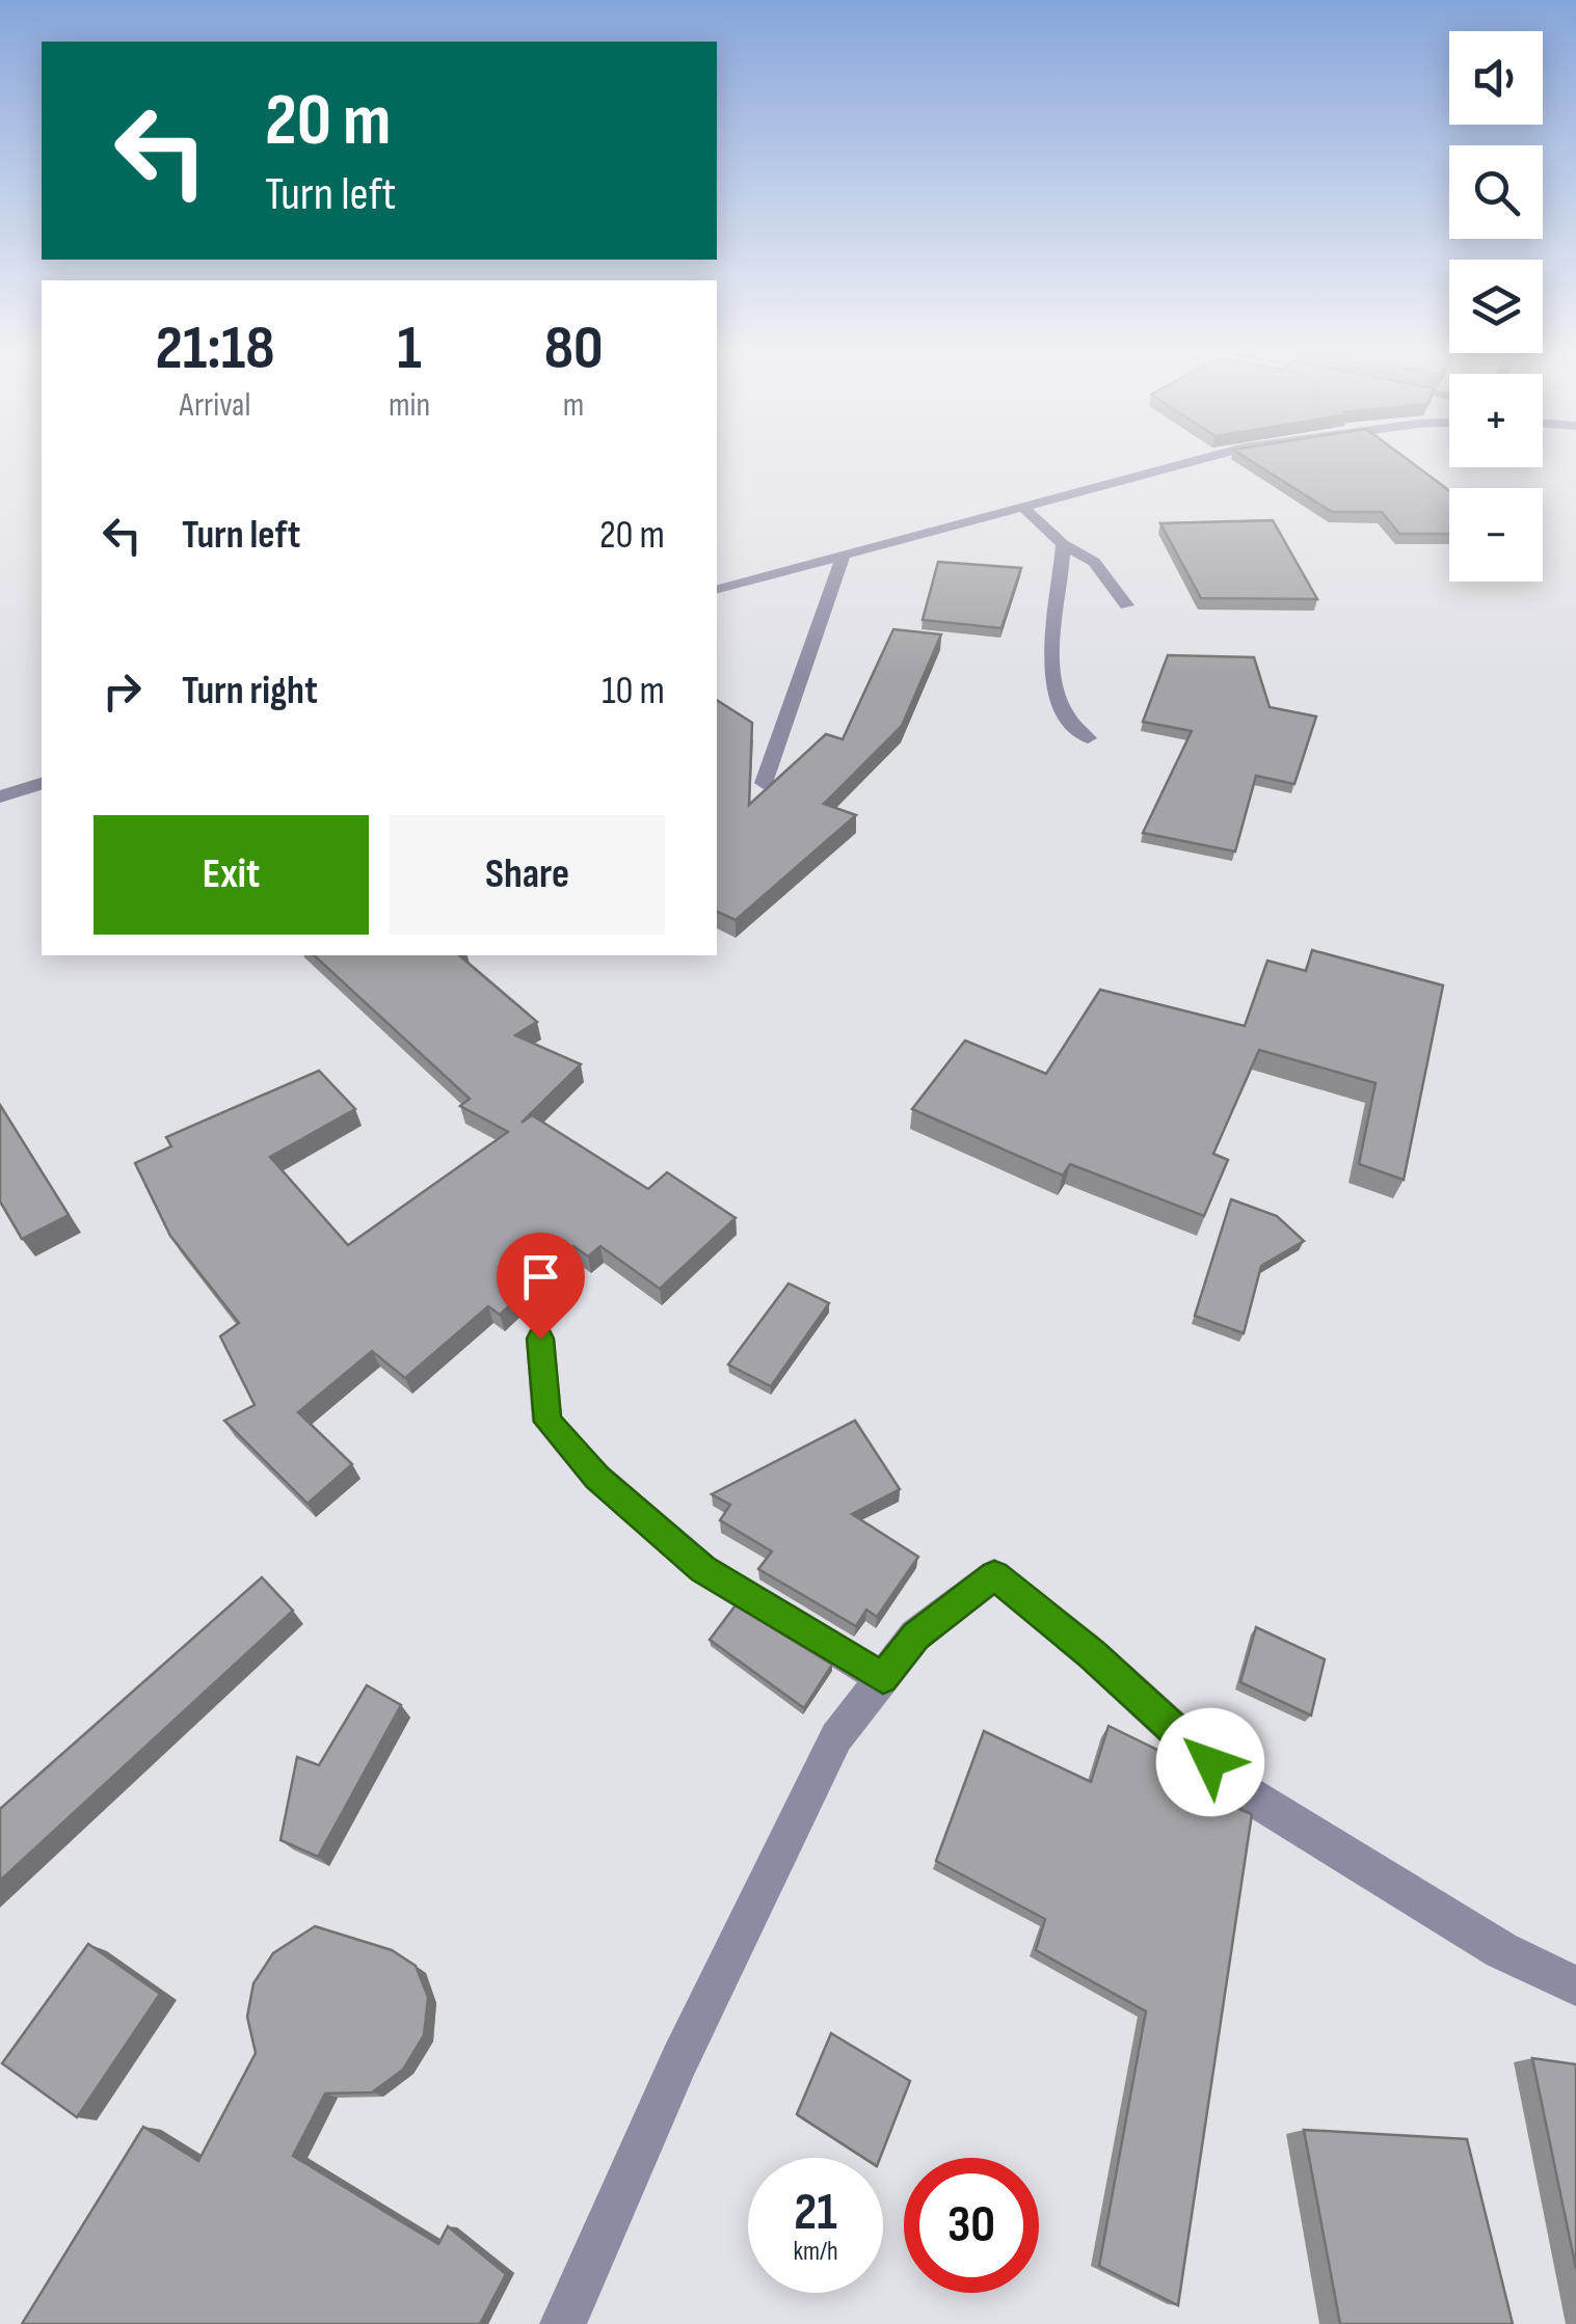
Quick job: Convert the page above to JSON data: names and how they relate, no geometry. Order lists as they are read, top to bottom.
{
  "page": {
    "map_buttons": ["+", "−"],
    "turn": ["20 m", "Turn left"],
    "eta": [
      "21:18",
      "Arrival",
      "1",
      "min",
      "80",
      "m"
    ],
    "list": [
      {
        "name": "Turn left",
        "value": "20 m"
      },
      {
        "name": "Turn right",
        "value": "10 m"
      }
    ],
    "buttons": ["Exit", "Share"],
    "speed": "21 km/h",
    "limit": "30"
  }
}
